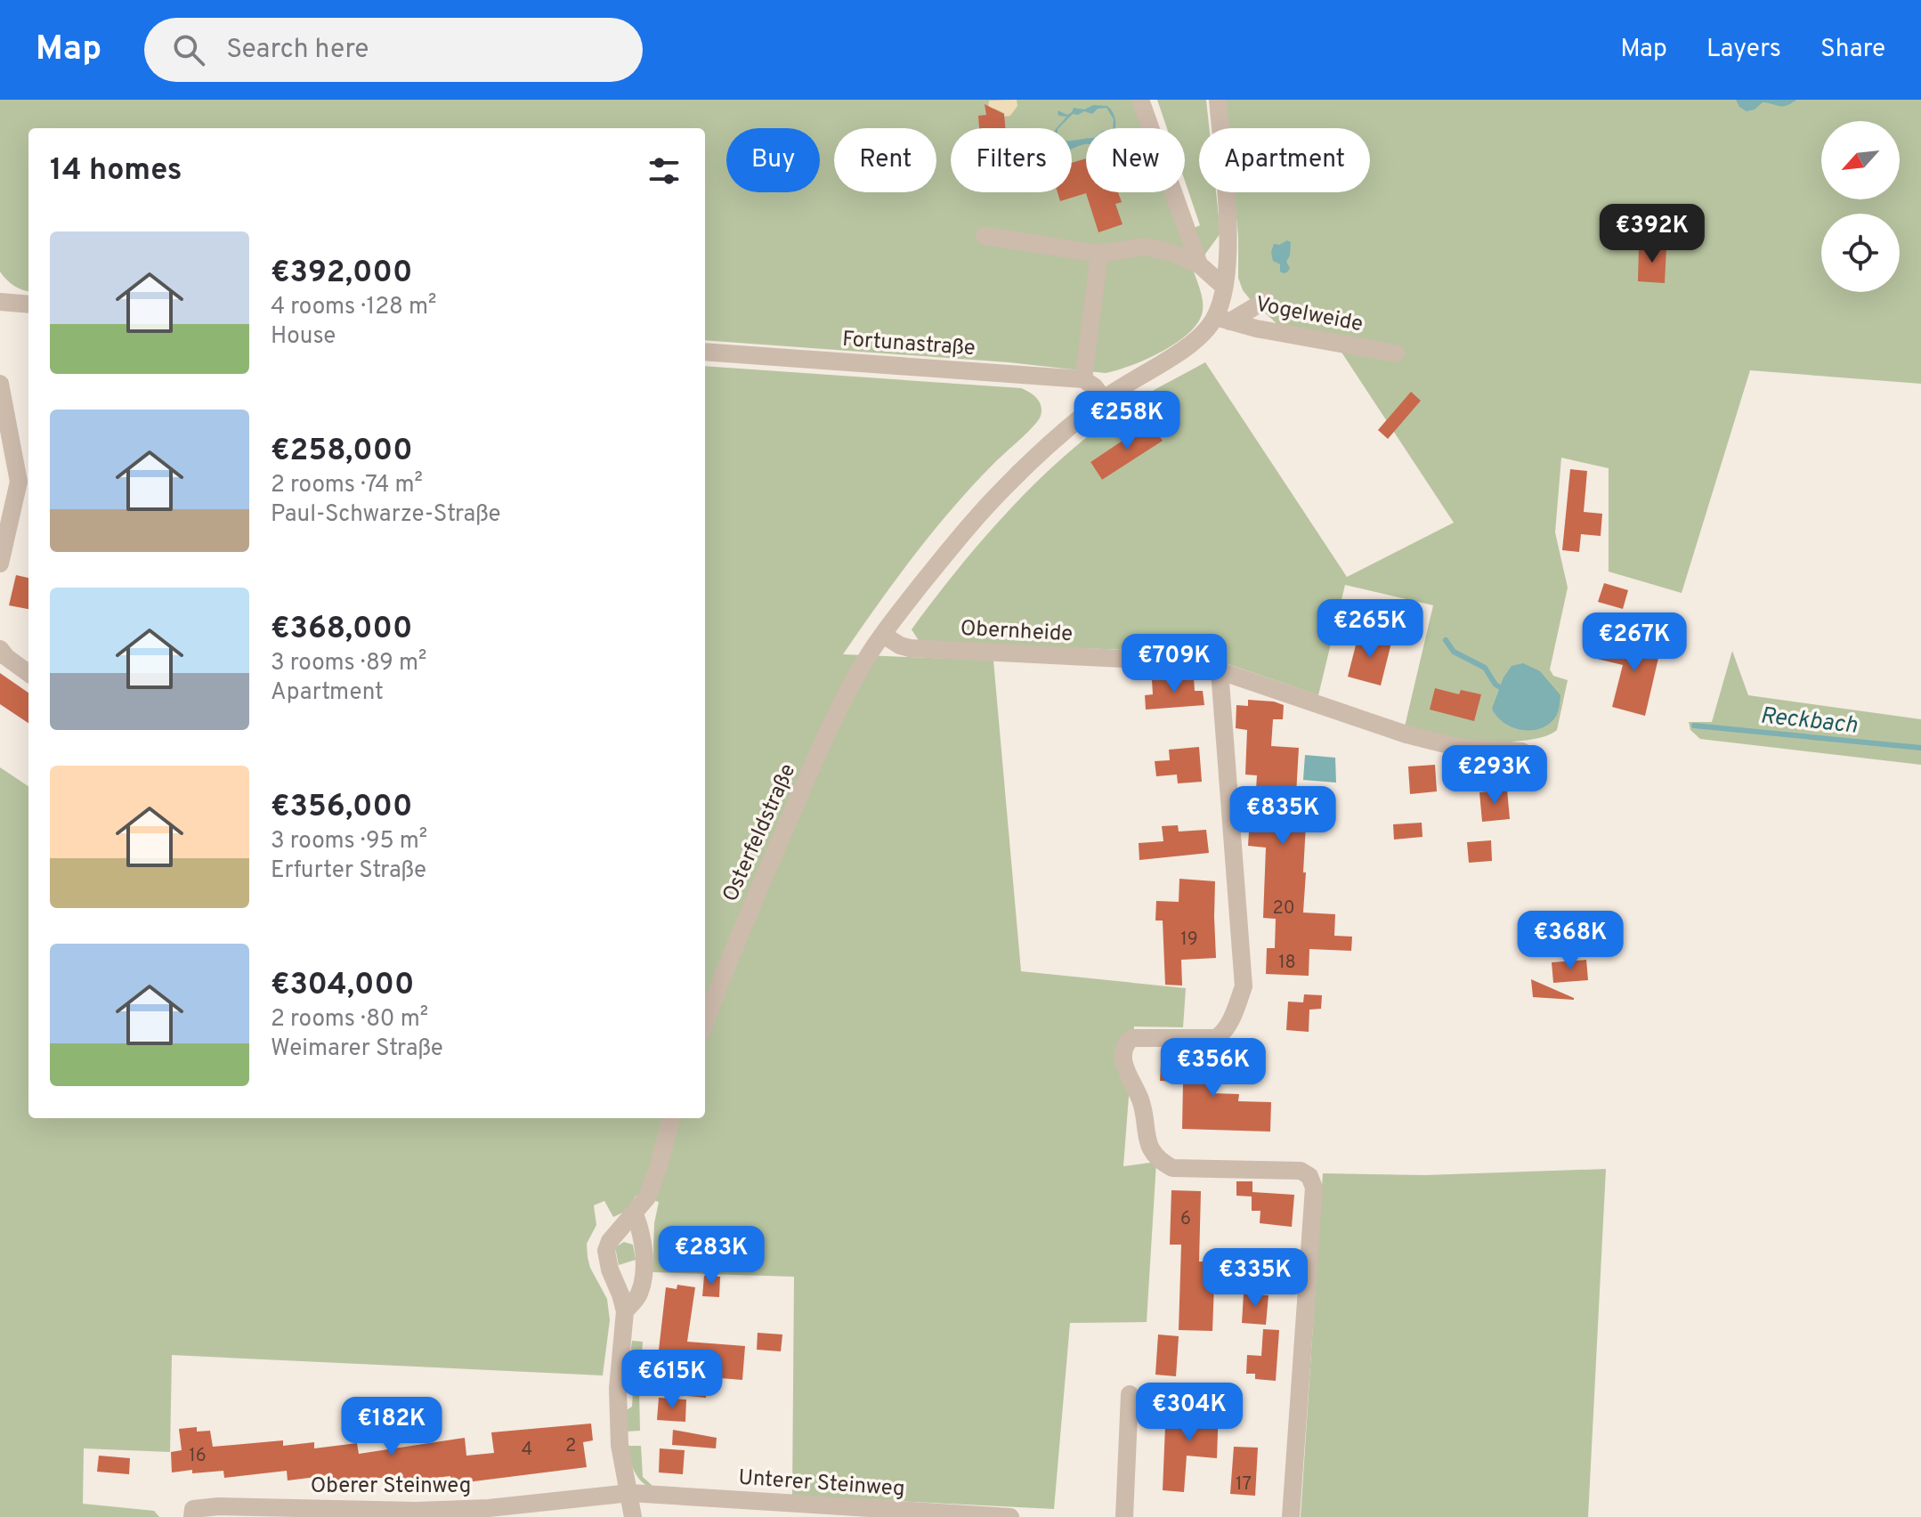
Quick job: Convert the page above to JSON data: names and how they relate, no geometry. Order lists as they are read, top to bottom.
{
  "streets": {
    "street": [
      "Vogelweide",
      "Fortunastraße",
      "Obernheide",
      "Osterfeldstraße",
      "Unterer Steinweg",
      "Oberer Steinweg"
    ]
  },
  "crossings": [
    ["Vogelweide", "Osterfeldstraße"],
    ["Obernheide", "Osterfeldstraße"],
    ["Unterer Steinweg", "Oberer Steinweg"]
  ],
  "water": ["Reckbach"],
  "house_numbers": [
    "20",
    "19",
    "18",
    "6",
    "2",
    "4",
    "16",
    "17"
  ],
  "north": "bottom left",
  "page": {
    "header": "Map",
    "search": "Search here",
    "nav": ["Map", "Layers", "Share"],
    "chip": [
      "Buy",
      "Rent",
      "Filters",
      "New",
      "Apartment"
    ],
    "heading": "14 homes",
    "price": [
      "€392K",
      "€258K",
      "€265K",
      "€267K",
      "€709K",
      "€293K",
      "€835K",
      "€368K",
      "€356K",
      "€283K",
      "€335K",
      "€615K",
      "€304K",
      "€182K"
    ],
    "list": [
      {
        "name": "€392,000",
        "note": "4 rooms · 128 m² · House"
      },
      {
        "name": "€258,000",
        "note": "2 rooms · 74 m² · Paul-Schwarze-Straße"
      },
      {
        "name": "€368,000",
        "note": "3 rooms · 89 m² · Apartment"
      },
      {
        "name": "€356,000",
        "note": "3 rooms · 95 m² · Erfurter Straße"
      },
      {
        "name": "€304,000",
        "note": "2 rooms · 80 m² · Weimarer Straße"
      }
    ]
  }
}
